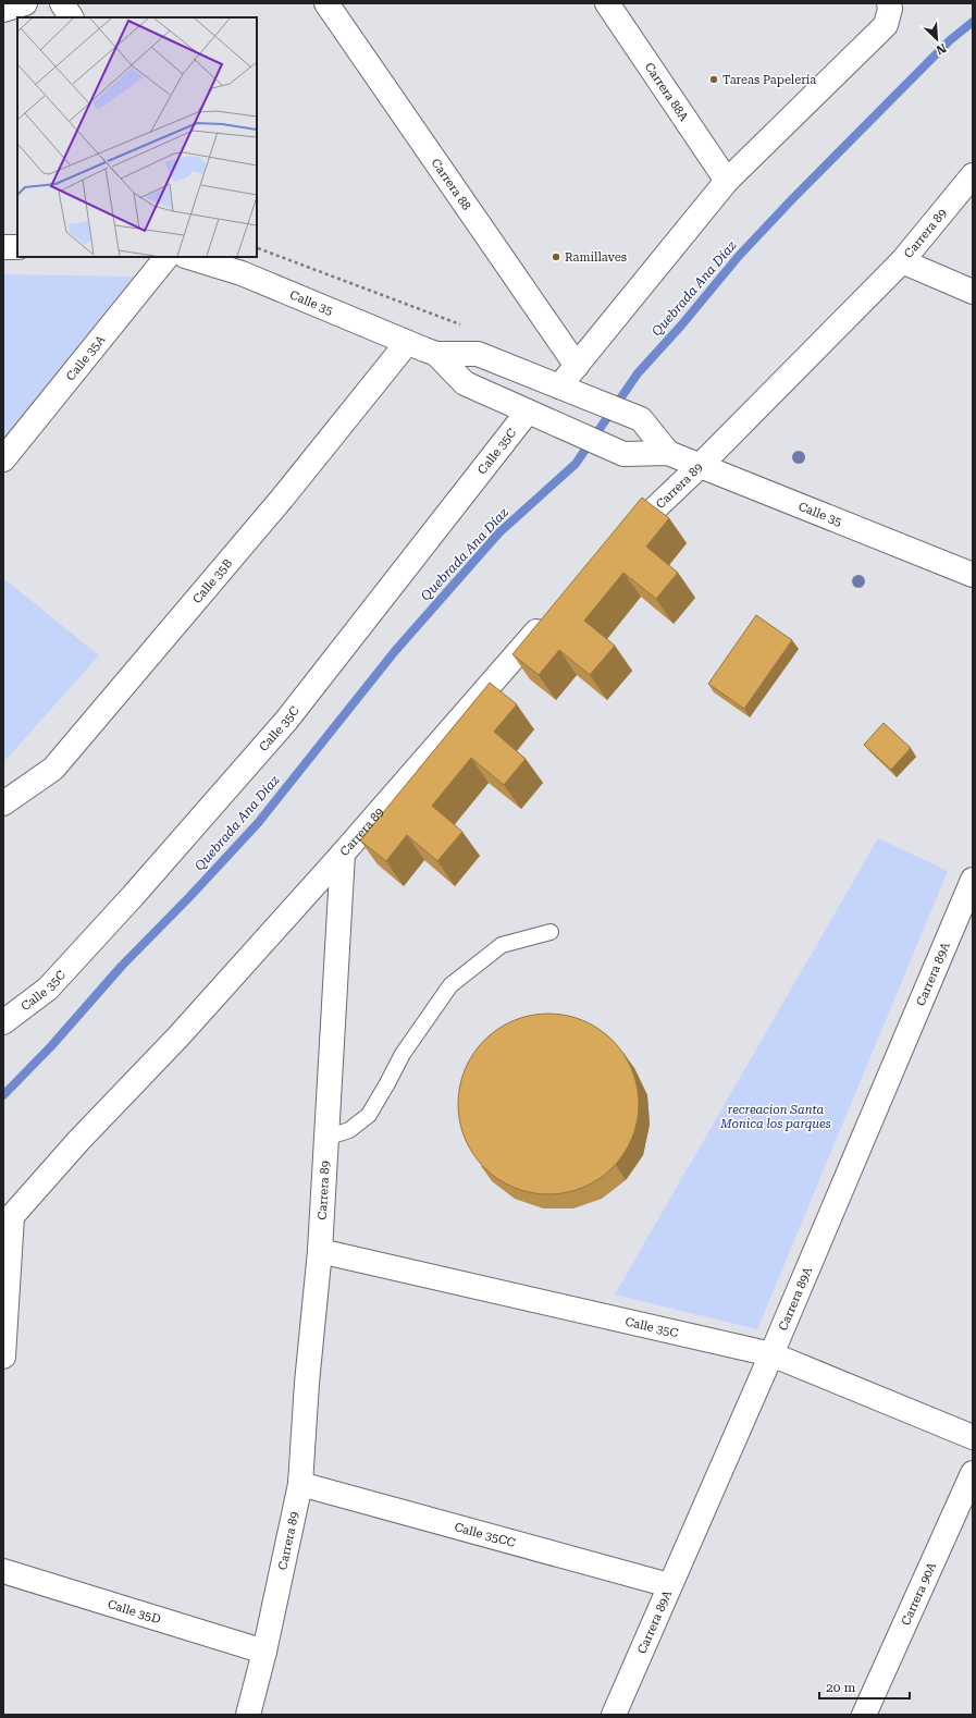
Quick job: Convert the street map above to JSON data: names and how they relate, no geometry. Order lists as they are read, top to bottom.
{
  "streets": {
    "street": [
      "Carrera 88A",
      "Carrera 88",
      "Carrera 89",
      "Calle 35",
      "Calle 35A",
      "Calle 35C",
      "Calle 35B",
      "Carrera 89A",
      "Calle 35CC",
      "Carrera 90A",
      "Calle 35D"
    ]
  },
  "crossings": [
    ["Carrera 89", "Calle 35"],
    ["Carrera 89", "Calle 35C"],
    ["Carrera 89", "Calle 35CC"],
    ["Carrera 89", "Calle 35D"],
    ["Calle 35", "Calle 35C"],
    ["Calle 35", "Calle 35B"],
    ["Calle 35C", "Carrera 89A"],
    ["Carrera 89A", "Calle 35CC"]
  ],
  "water": ["Quebrada Ana Díaz"],
  "parks": ["recreacion Santa Monica los parques"],
  "places": ["Tareas Papelería", "Ramillaves"],
  "scale_bar": "20 m",
  "north": "bottom right"
}
